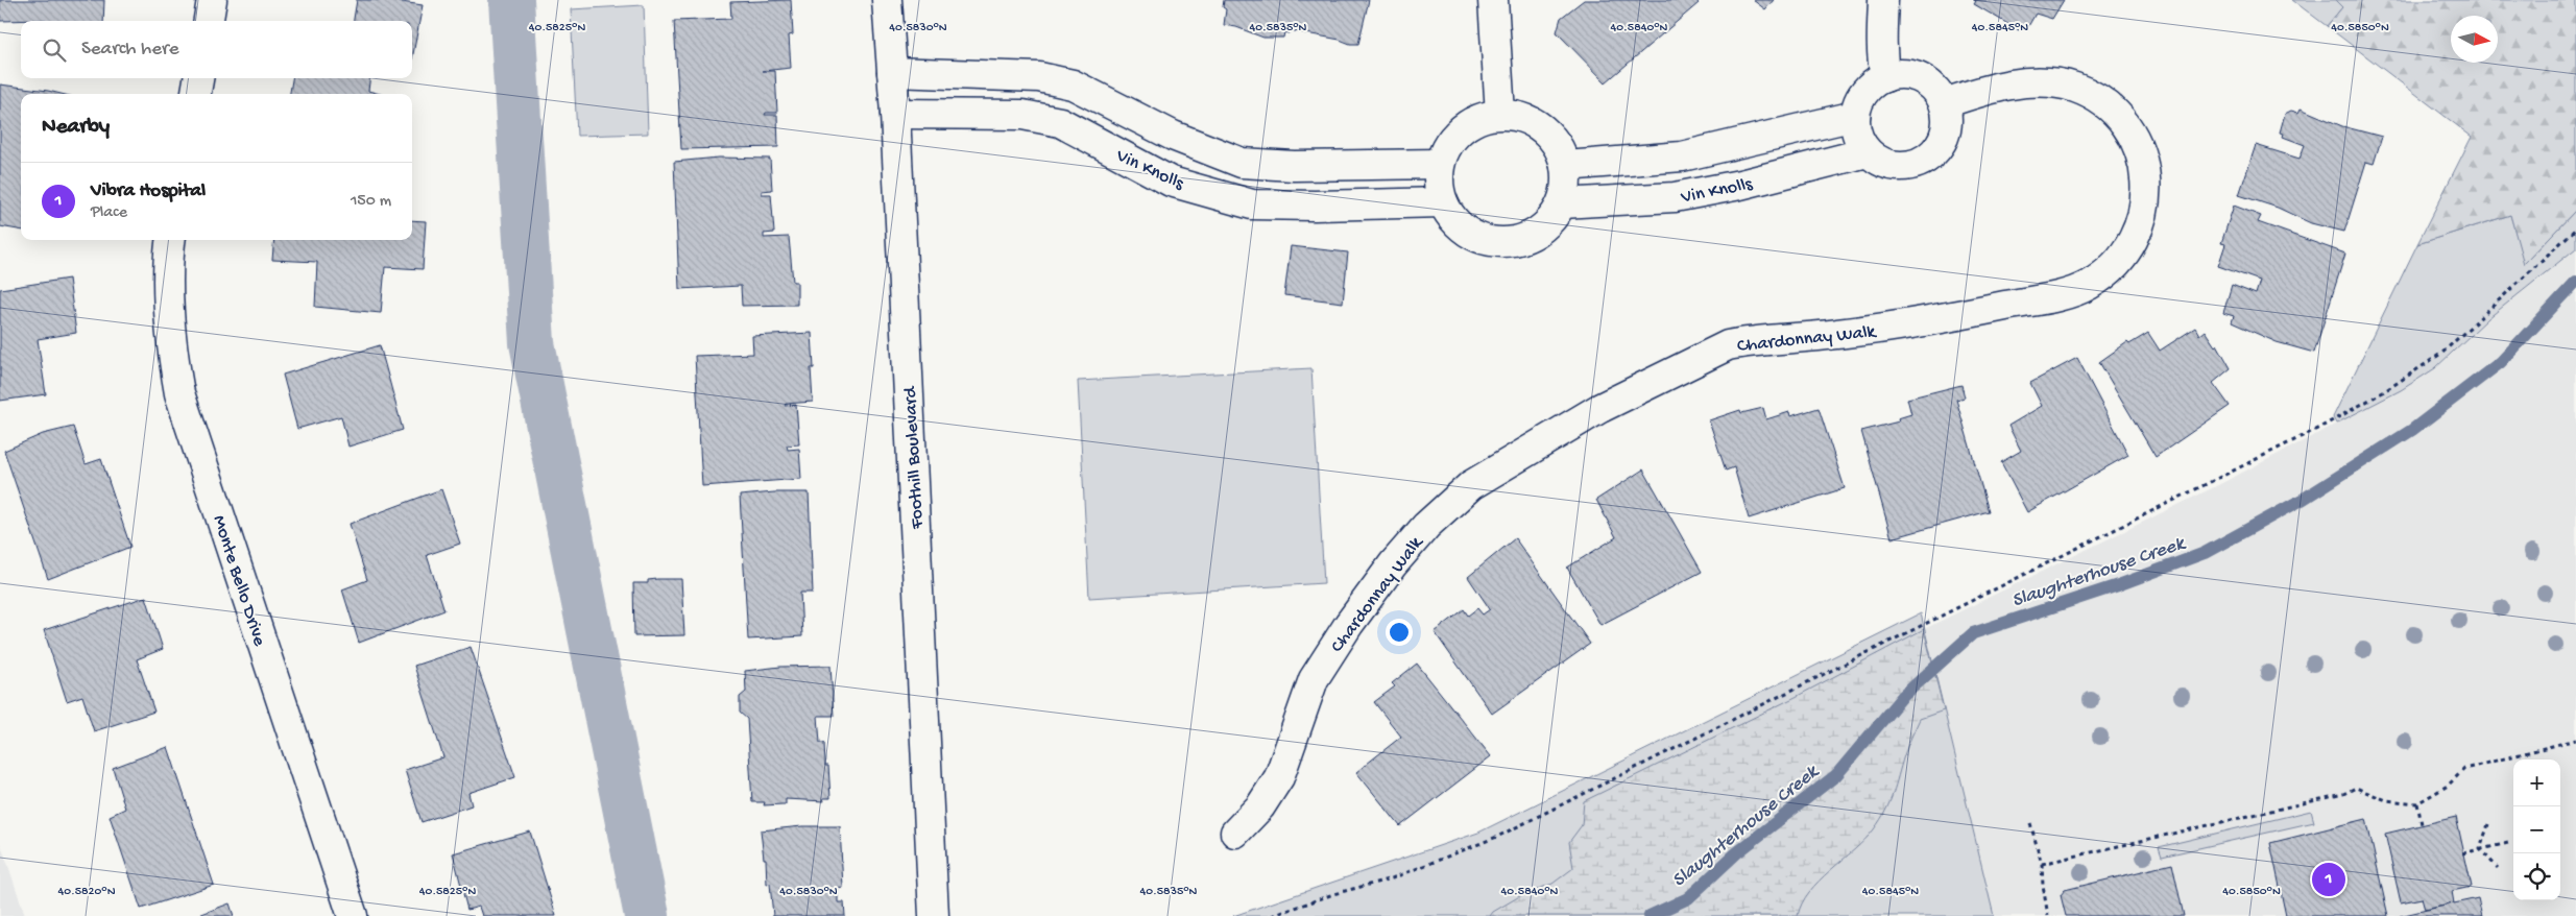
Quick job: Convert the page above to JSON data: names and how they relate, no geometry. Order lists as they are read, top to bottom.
{
  "streets": {
    "street": [
      "Vin Knolls",
      "Chardonnay Walk",
      "Foothill Boulevard",
      "Monte Bello Drive"
    ]
  },
  "crossings": [
    ["Vin Knolls", "Chardonnay Walk"],
    ["Vin Knolls", "Foothill Boulevard"]
  ],
  "water": ["Slaughterhouse Creek"],
  "north": "right",
  "page": {
    "search": "Search here",
    "heading": "Nearby",
    "list": [
      {
        "mark": "1",
        "name": "Vibra Hospital",
        "note": "Place",
        "value": "150 m"
      }
    ],
    "map_buttons": ["+", "−"],
    "pins": "1"
  },
  "coordinates": [
    "40.5825°N",
    "40.5830°N",
    "40.5835°N",
    "40.5840°N",
    "40.5845°N",
    "40.5850°N",
    "40.5820°N"
  ]
}
